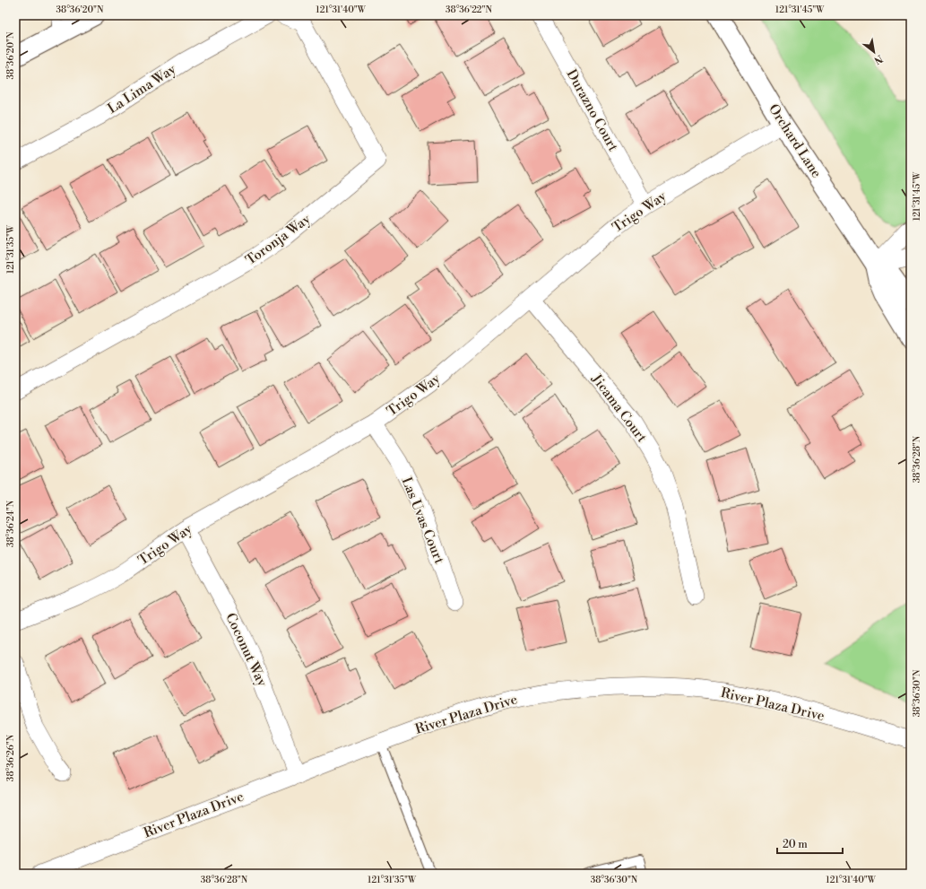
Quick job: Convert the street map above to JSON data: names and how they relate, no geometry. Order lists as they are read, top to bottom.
{
  "streets": {
    "street": [
      "La Lima Way",
      "Durazno Court",
      "Orchard Lane",
      "Trigo Way",
      "Toronja Way",
      "Jicama Court",
      "Las Uvas Court",
      "Coconut Way",
      "River Plaza Drive"
    ]
  },
  "crossings": [
    ["Durazno Court", "Trigo Way"],
    ["Orchard Lane", "Trigo Way"],
    ["Trigo Way", "Jicama Court"],
    ["Trigo Way", "Las Uvas Court"],
    ["Trigo Way", "Coconut Way"],
    ["Coconut Way", "River Plaza Drive"]
  ],
  "scale_bar": "20 m",
  "north": "bottom right",
  "coordinates": [
    "38°36'20\"N",
    "121°31'40\"W",
    "38°36'22\"N",
    "121°31'45\"W",
    "121°31'35\"W",
    "38°36'28\"N",
    "38°36'24\"N",
    "38°36'30\"N",
    "38°36'26\"N"
  ]
}
